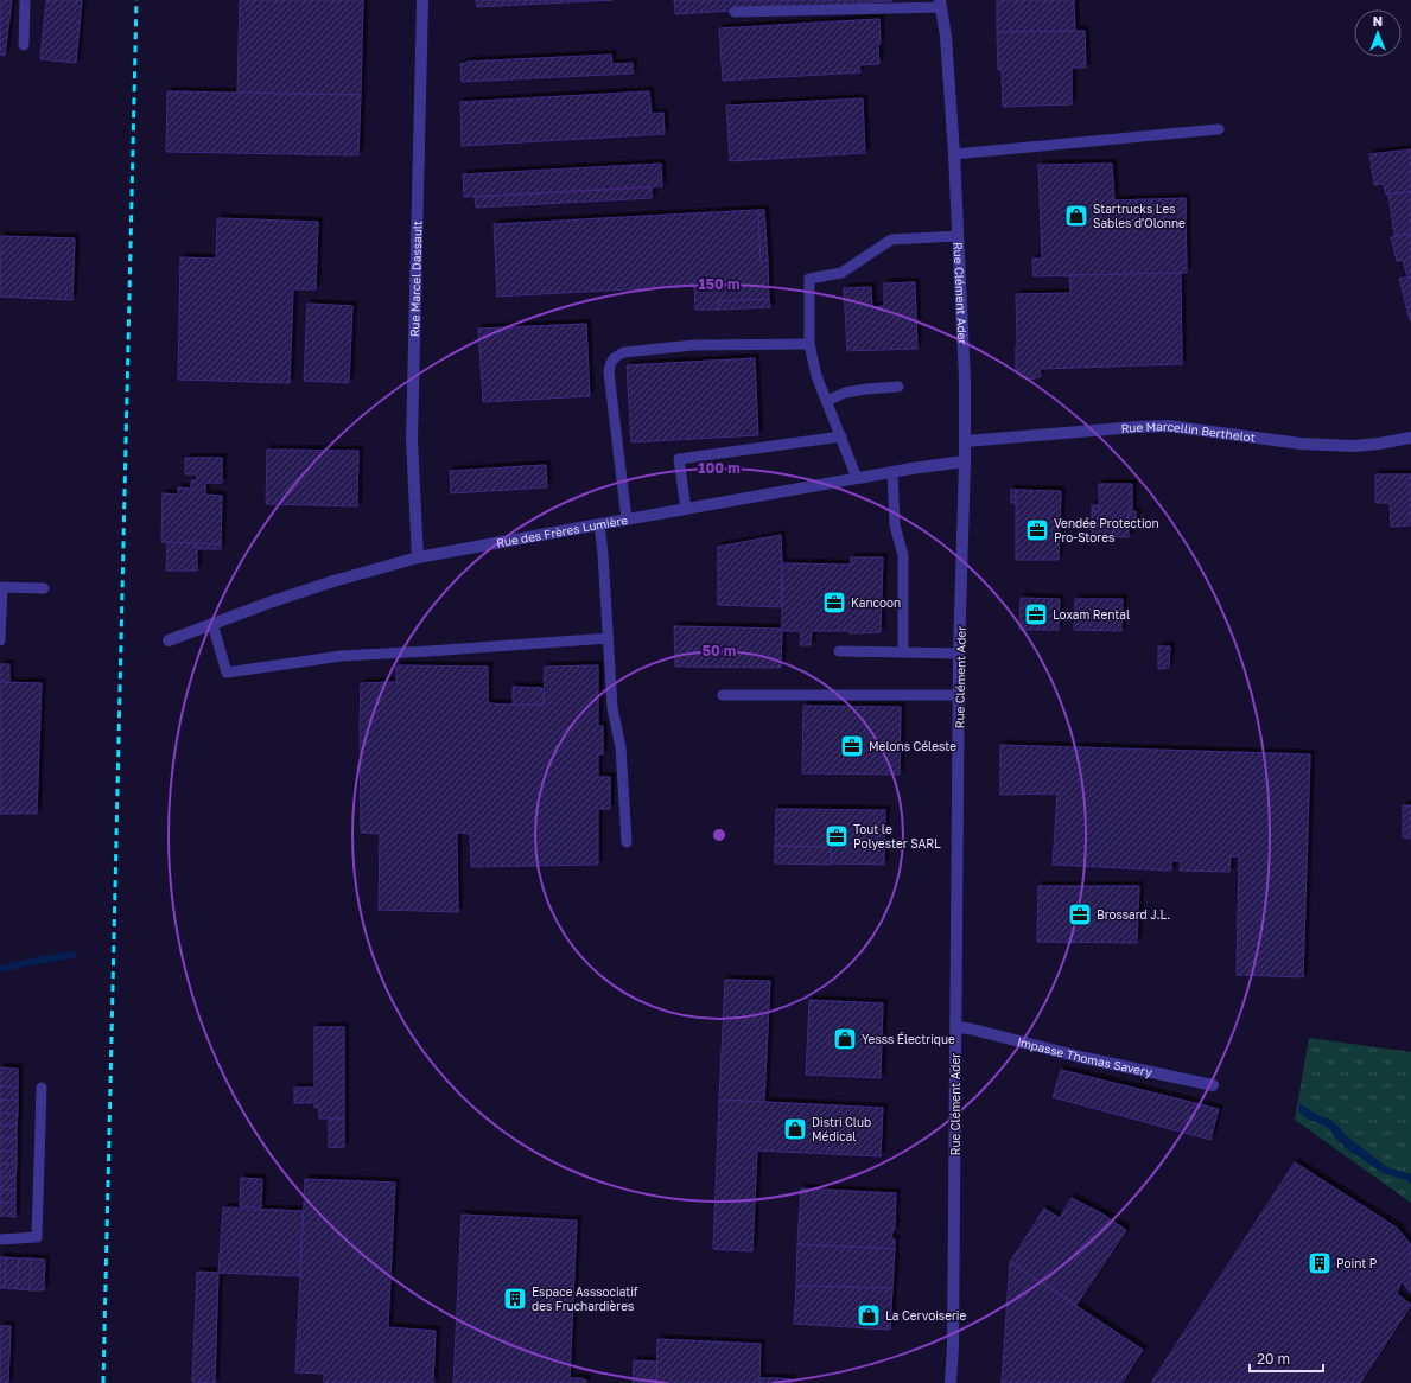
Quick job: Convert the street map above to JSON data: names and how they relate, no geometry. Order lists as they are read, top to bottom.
{
  "streets": {
    "street": [
      "Rue Marcel Dassault",
      "Rue Clément Ader",
      "Rue Marcellin Berthelot",
      "Rue des Frères Lumière",
      "Impasse Thomas Savery"
    ]
  },
  "crossings": [
    ["Rue Marcel Dassault", "Rue des Frères Lumière"],
    ["Rue Clément Ader", "Rue Marcellin Berthelot"],
    ["Rue Clément Ader", "Rue des Frères Lumière"],
    ["Rue Clément Ader", "Impasse Thomas Savery"]
  ],
  "places": {
    "shop": [
      "Startrucks Les Sables d'Olonne",
      "Yesss Électrique",
      "Distri Club Médical",
      "La Cervoiserie"
    ],
    "office": [
      "Vendée Protection Pro-Stores",
      "Kancoon",
      "Loxam Rental",
      "Melons Céleste",
      "Tout le Polyester SARL",
      "Brossard J.L."
    ],
    "building": ["Point P", "Espace Asssociatif des Fruchardières"]
  },
  "scale_bar": "20 m",
  "north": "top",
  "rings": ["150 m", "100 m", "50 m"]
}
